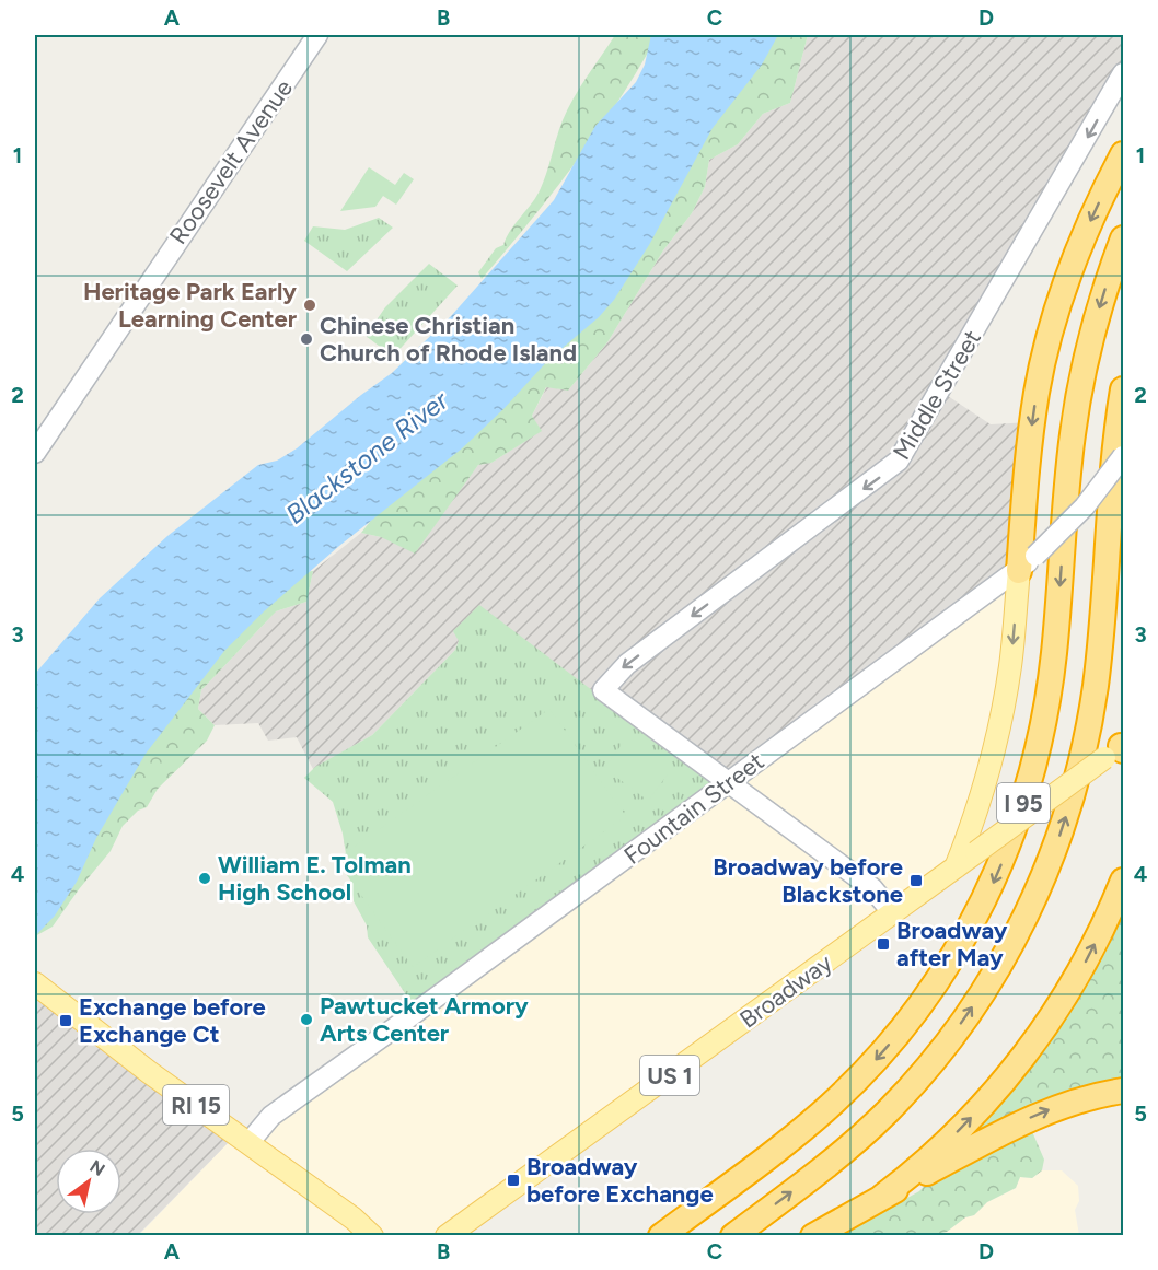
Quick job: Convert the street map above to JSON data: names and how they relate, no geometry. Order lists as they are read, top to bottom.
{
  "streets": {
    "highway": ["I 95"],
    "main road": ["Broadway", "US 1", "RI 15"],
    "street": ["Roosevelt Avenue", "Middle Street", "Fountain Street"]
  },
  "crossings": [
    ["Middle Street", "Fountain Street"],
    ["Fountain Street", "RI 15"]
  ],
  "one_way": ["Middle Street"],
  "water": ["Blackstone River"],
  "places": {
    "other": [
      "Heritage Park Early Learning Center",
      "Chinese Christian Church of Rhode Island",
      "William E. Tolman High School",
      "Pawtucket Armory Arts Center"
    ],
    "transit": [
      "Broadway before Blackstone",
      "Broadway after May",
      "Exchange before Exchange Ct",
      "Broadway before Exchange"
    ]
  },
  "north": "top right",
  "grid": {
    "columns": [
      "A",
      "B",
      "C",
      "D"
    ],
    "rows": [
      "1",
      "2",
      "3",
      "4",
      "5"
    ]
  }
}
